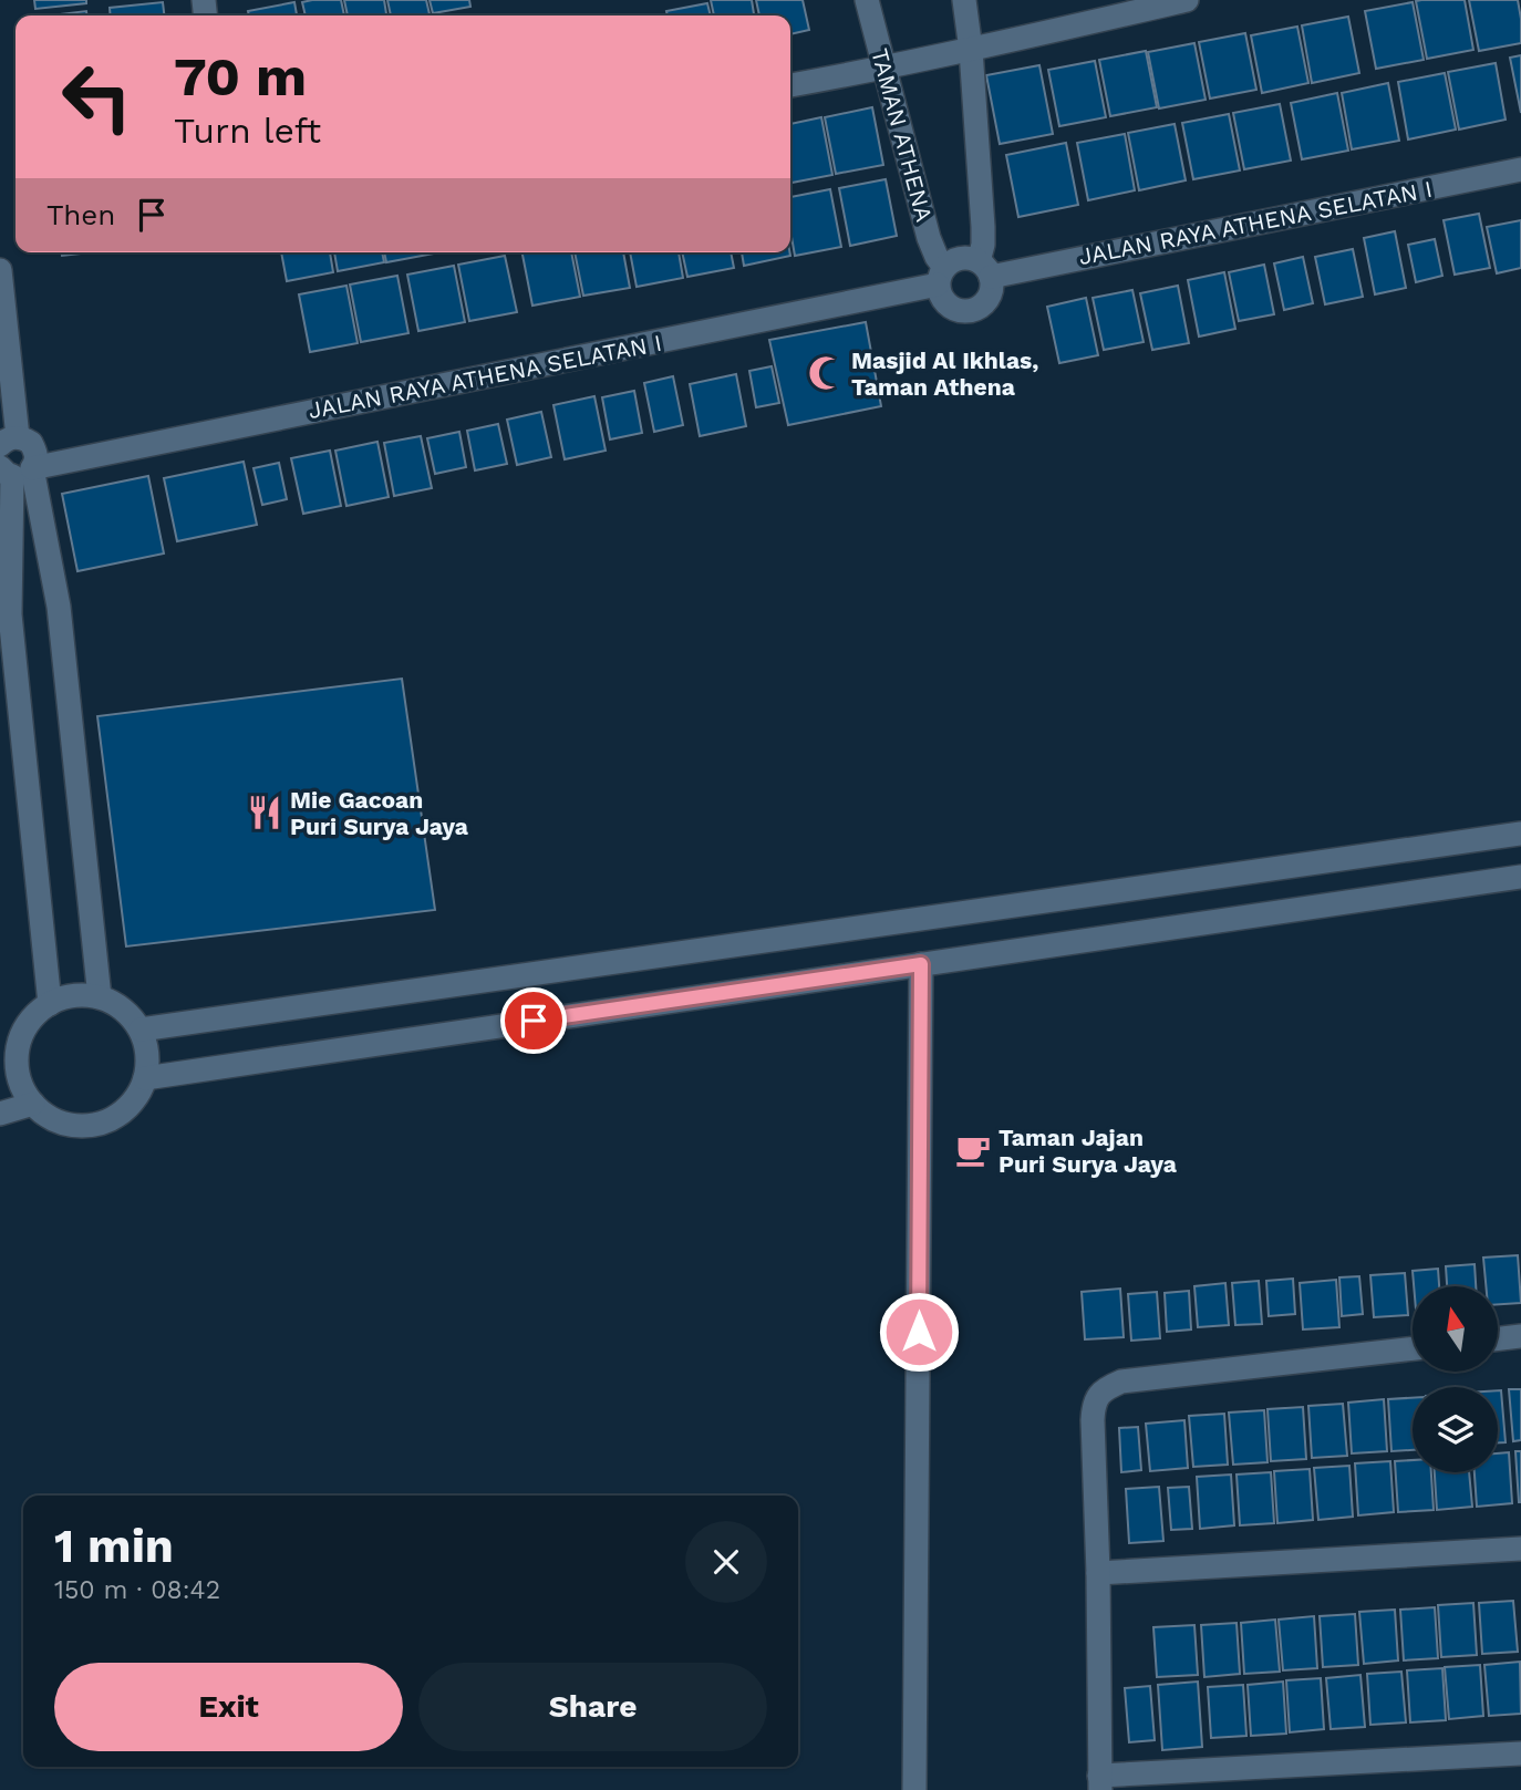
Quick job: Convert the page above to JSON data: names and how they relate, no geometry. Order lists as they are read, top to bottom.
{
  "streets": {
    "street": ["TAMAN ATHENA", "JALAN RAYA ATHENA SELATAN I"]
  },
  "crossings": [
    ["TAMAN ATHENA", "JALAN RAYA ATHENA SELATAN I"]
  ],
  "places": {
    "mosque": ["Masjid Al Ikhlas, Taman Athena"],
    "restaurant": ["Mie Gacoan Puri Surya Jaya"],
    "cafe": ["Taman Jajan Puri Surya Jaya"]
  },
  "north": "top",
  "page": {
    "turn": ["70 m", "Turn left"],
    "then": "Then",
    "heading": ["1 min", "150 m · 08:42"],
    "buttons": ["Exit", "Share"]
  }
}
